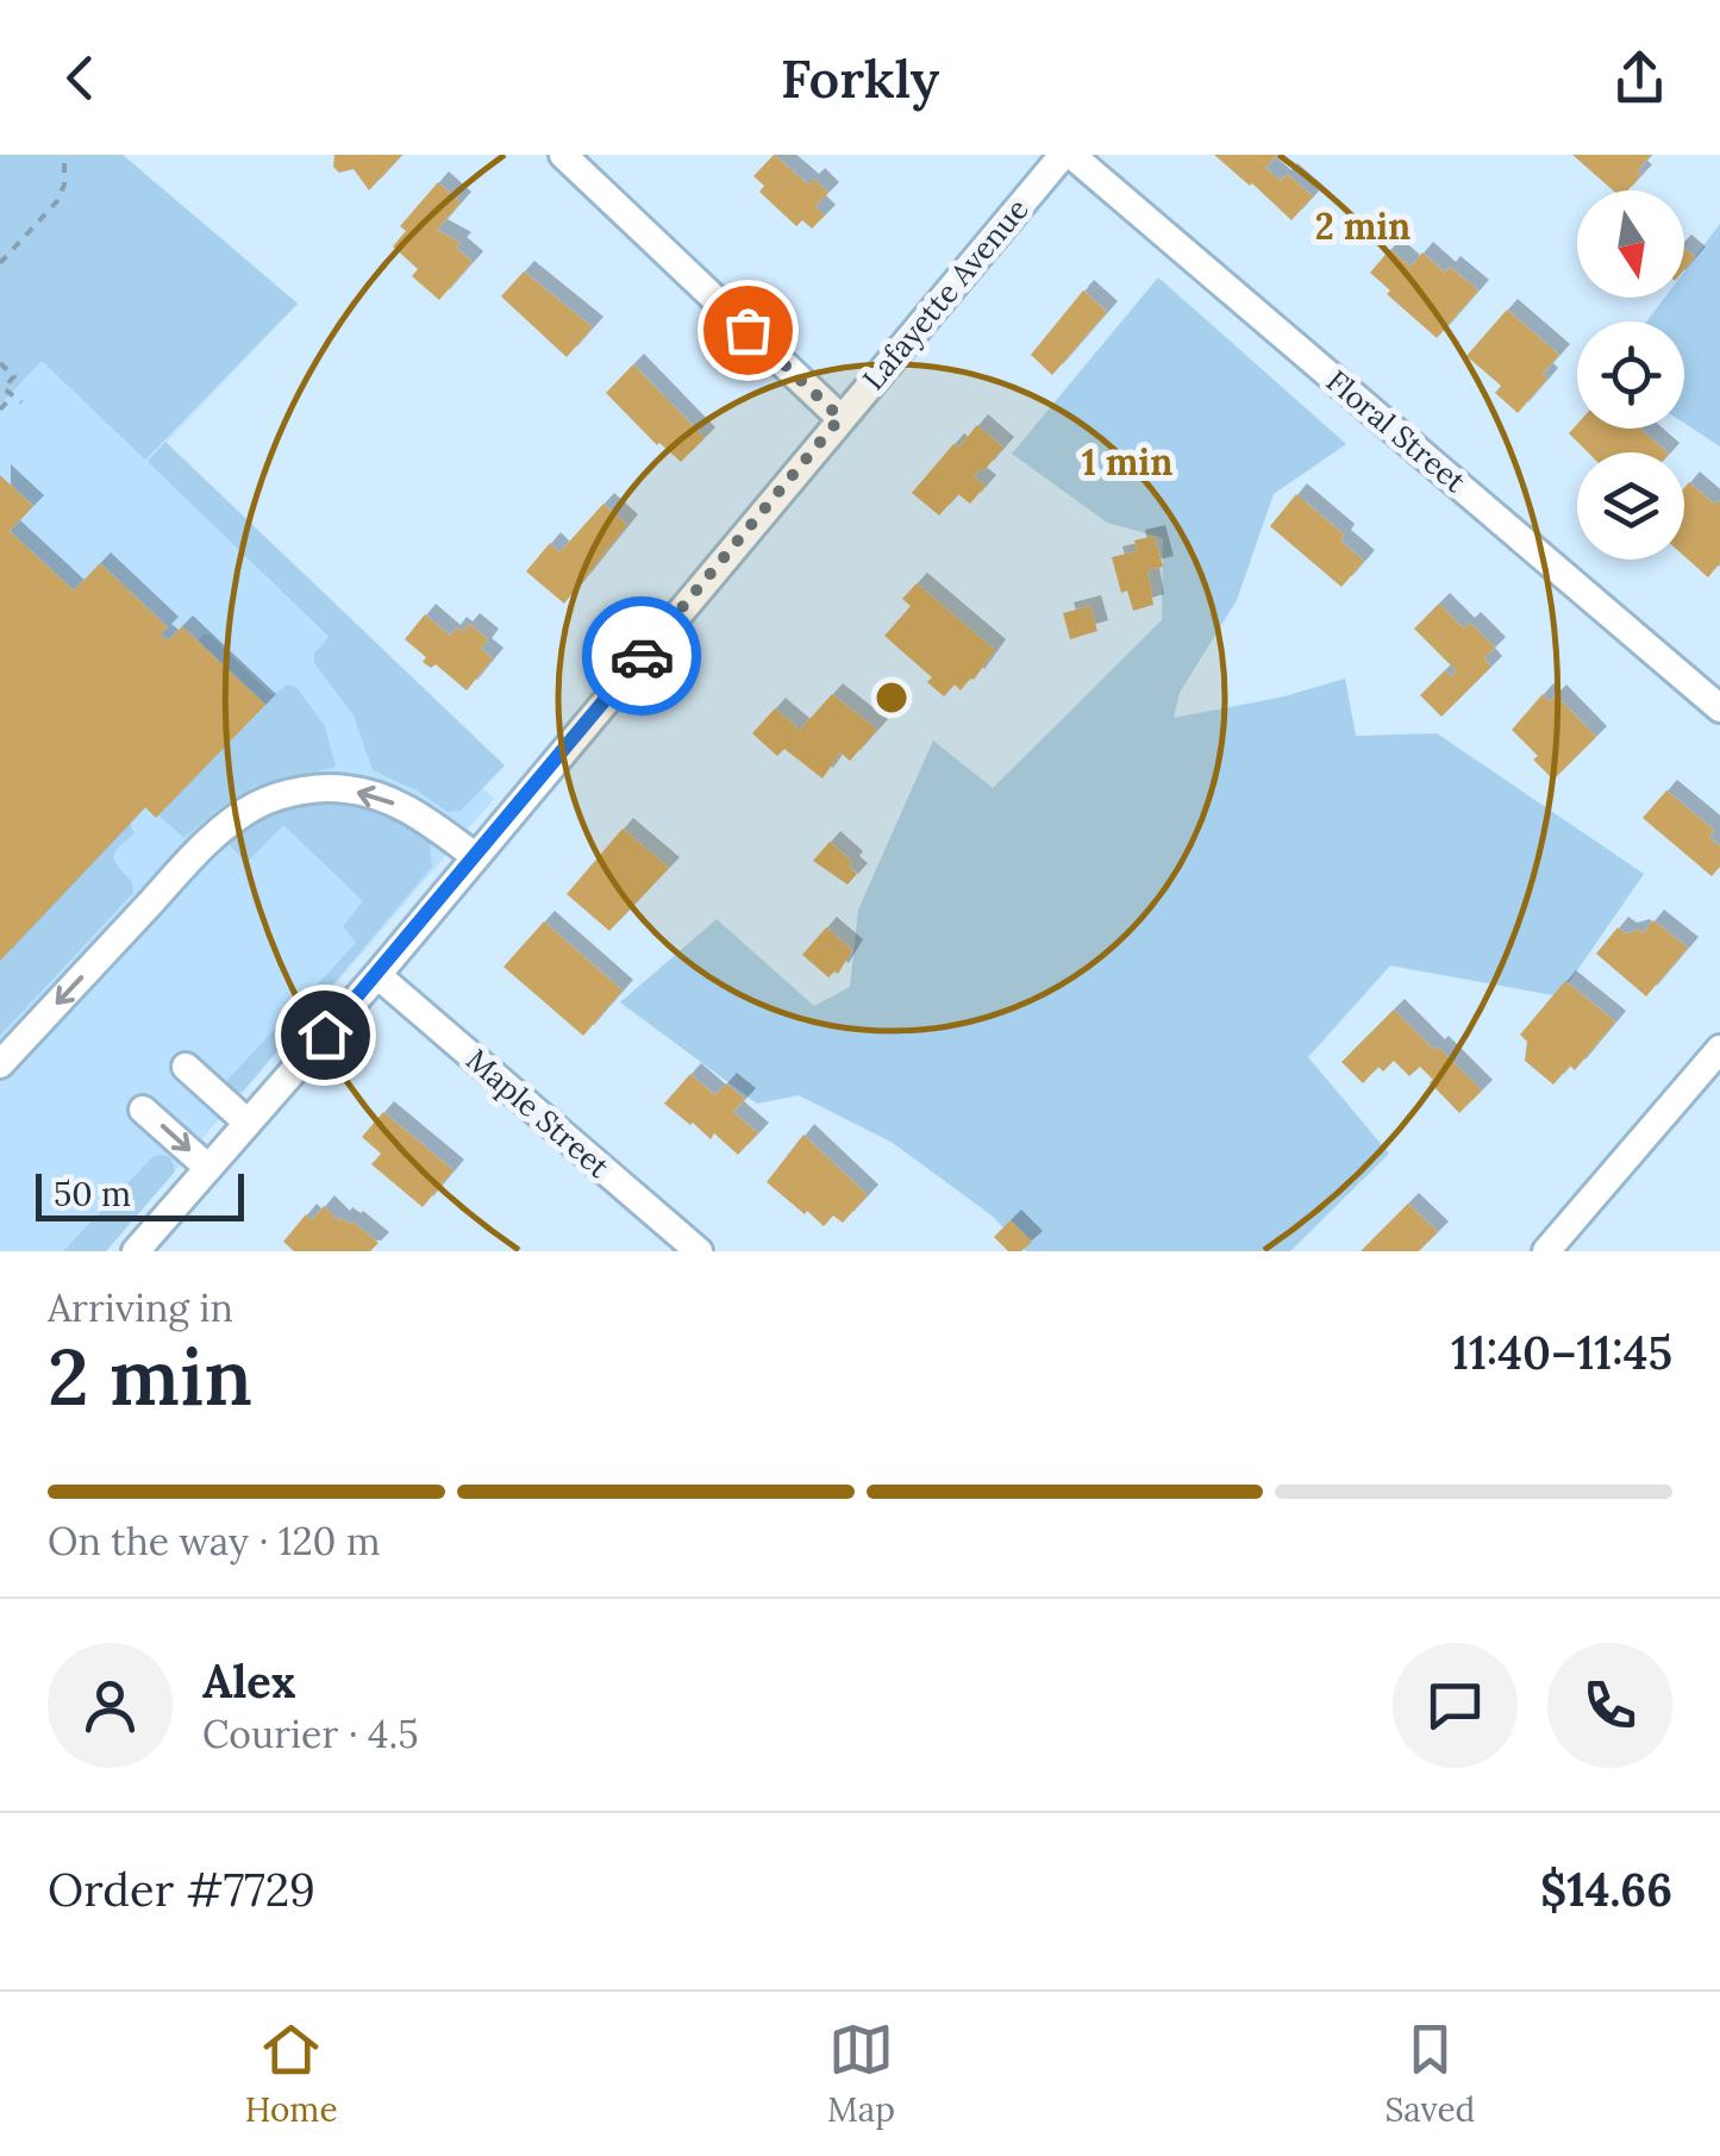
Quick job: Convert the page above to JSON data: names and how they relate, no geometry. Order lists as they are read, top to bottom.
{
  "streets": {
    "street": ["Lafayette Avenue", "Floral Street", "Maple Street"]
  },
  "crossings": [
    ["Lafayette Avenue", "Floral Street"],
    ["Lafayette Avenue", "Maple Street"]
  ],
  "scale_bar": "50 m",
  "north": "bottom",
  "page": {
    "header": "Forkly",
    "scale": "50 m",
    "heading": ["2 min", "Arriving in", "11:40–11:45"],
    "panel": [
      "Alex",
      "Courier · 4.5",
      "Order #7729",
      "$14.66"
    ],
    "bar": "On the way · 120 m",
    "tabs": ["Home", "Map", "Saved"]
  },
  "rings": ["2 min", "1 min"]
}
